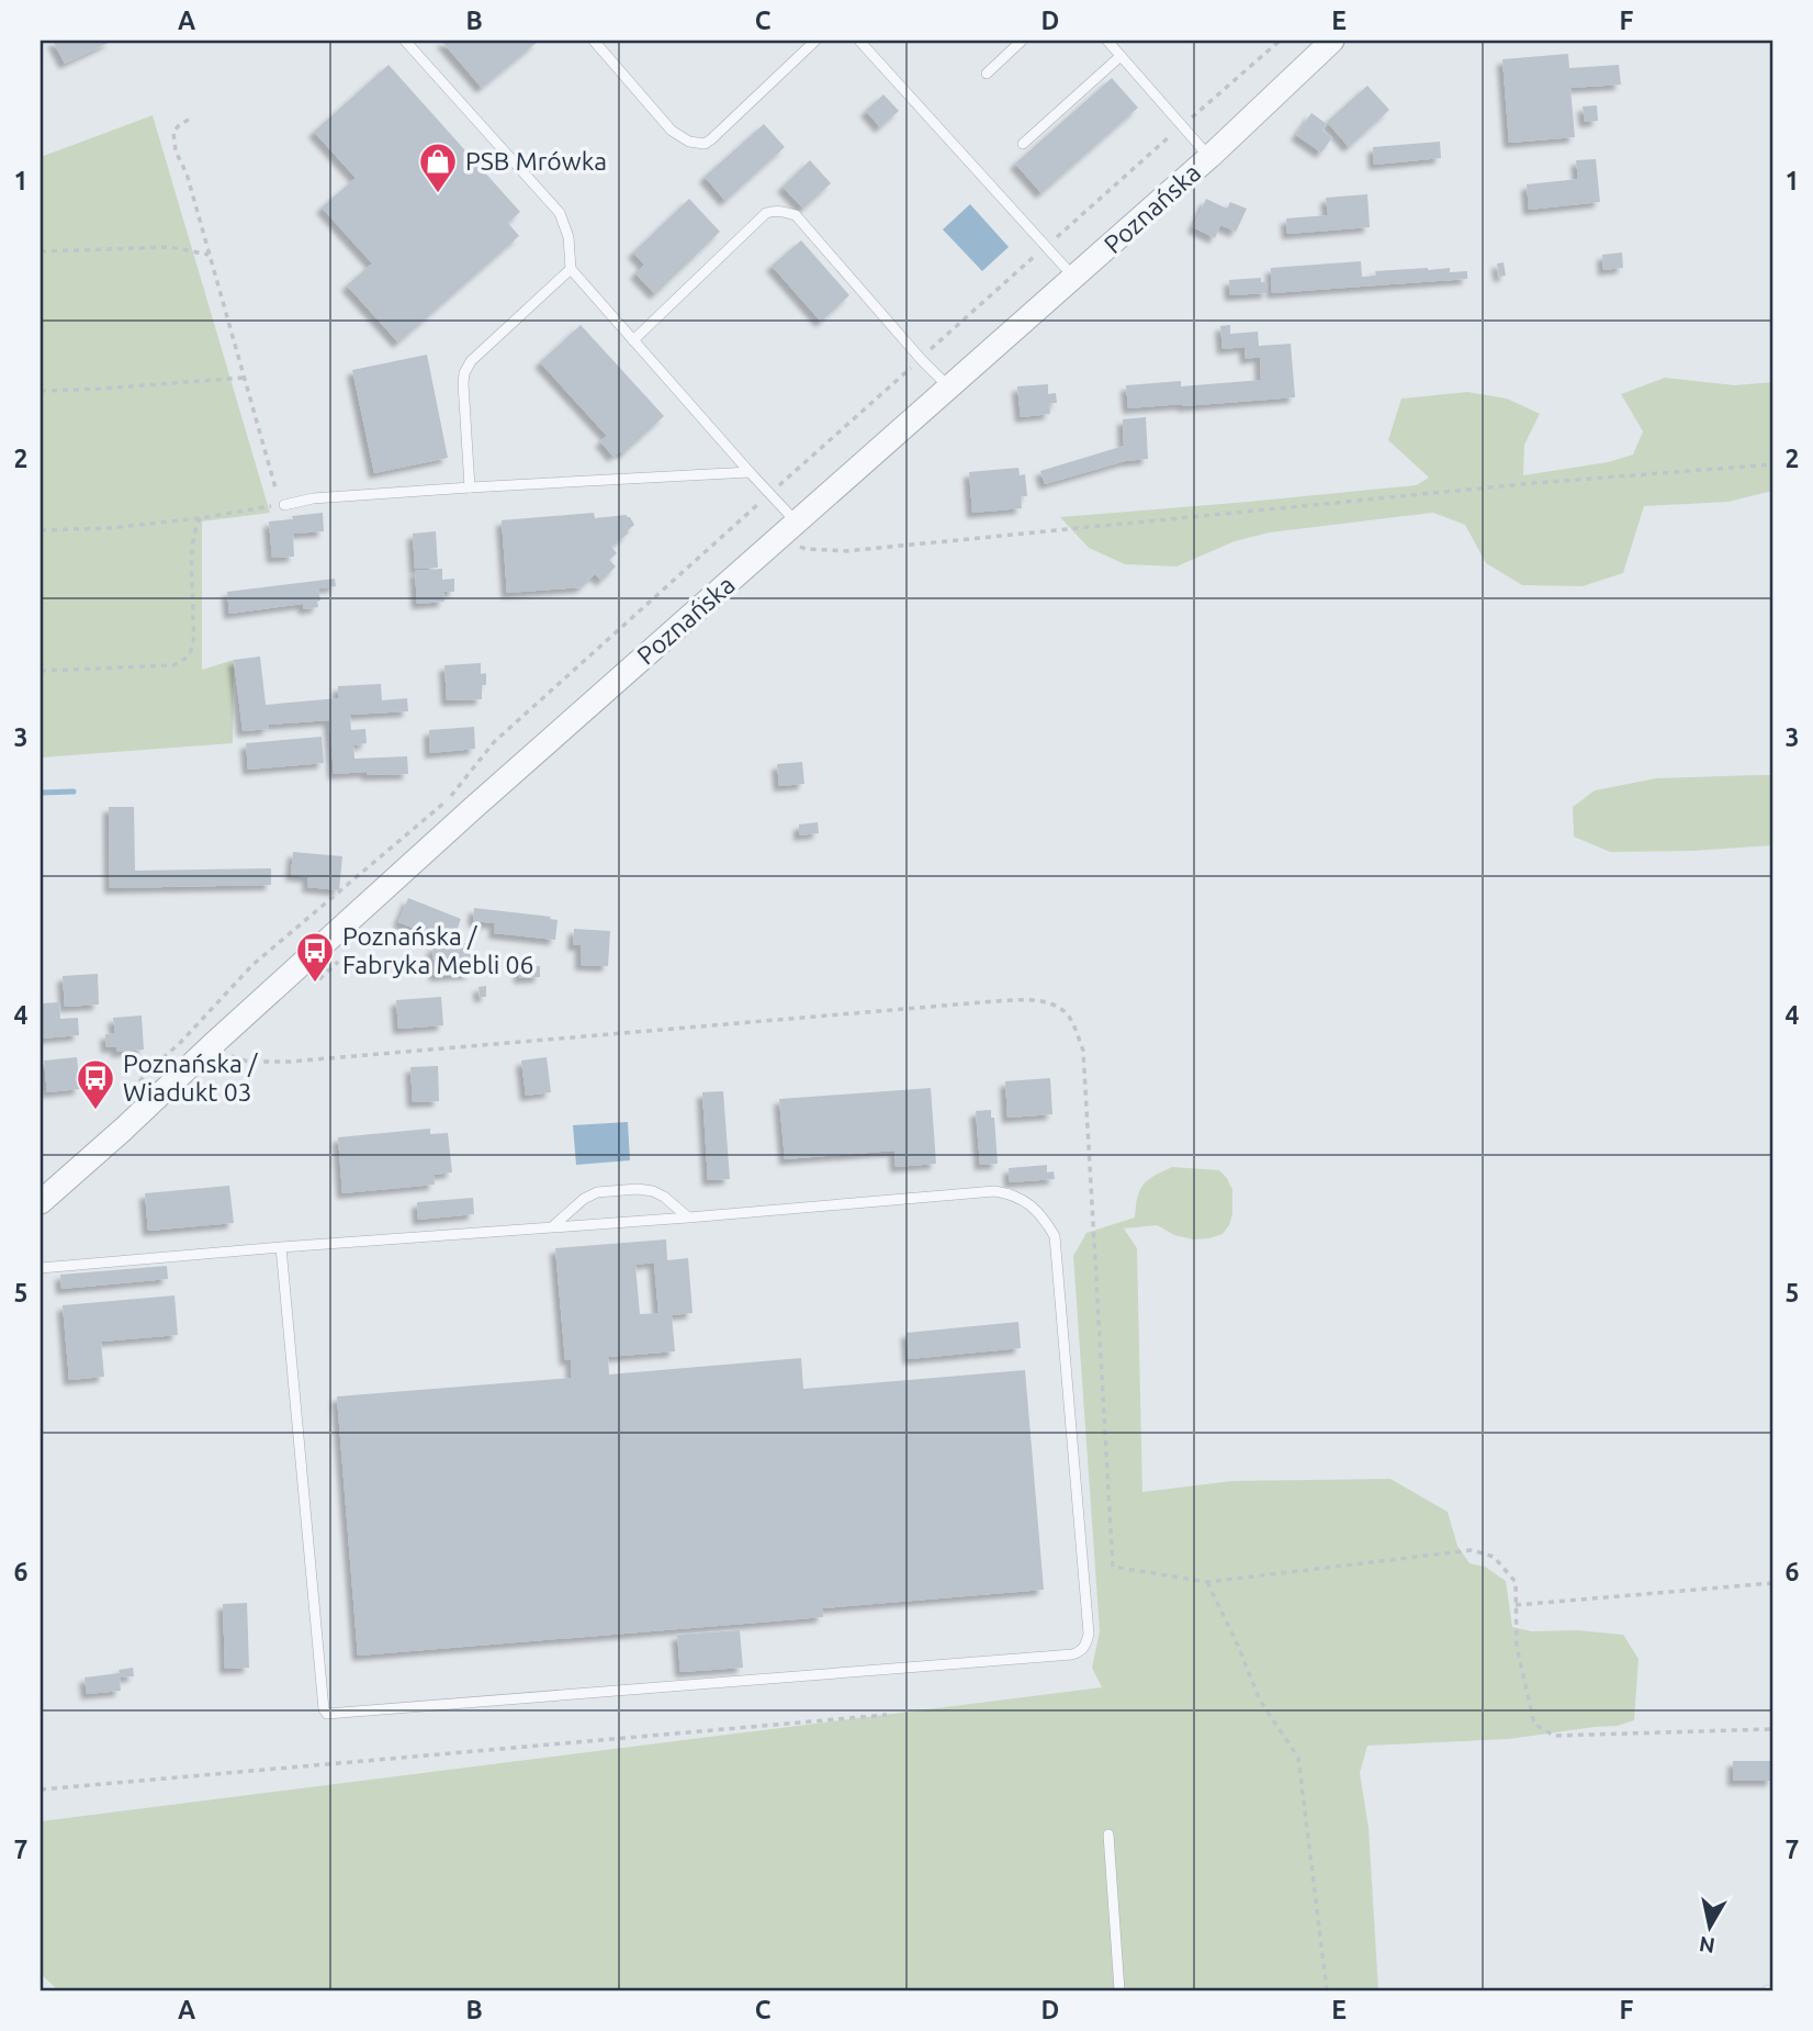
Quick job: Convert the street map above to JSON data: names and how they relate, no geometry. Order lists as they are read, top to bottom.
{
  "streets": {
    "street": ["Poznańska"]
  },
  "places": {
    "shop": ["PSB Mrówka"],
    "bus stop": ["Poznańska / Fabryka Mebli 06", "Poznańska / Wiadukt 03"]
  },
  "north": "bottom",
  "grid": {
    "columns": [
      "A",
      "B",
      "C",
      "D",
      "E",
      "F"
    ],
    "rows": [
      "1",
      "2",
      "3",
      "4",
      "5",
      "6",
      "7"
    ]
  }
}
